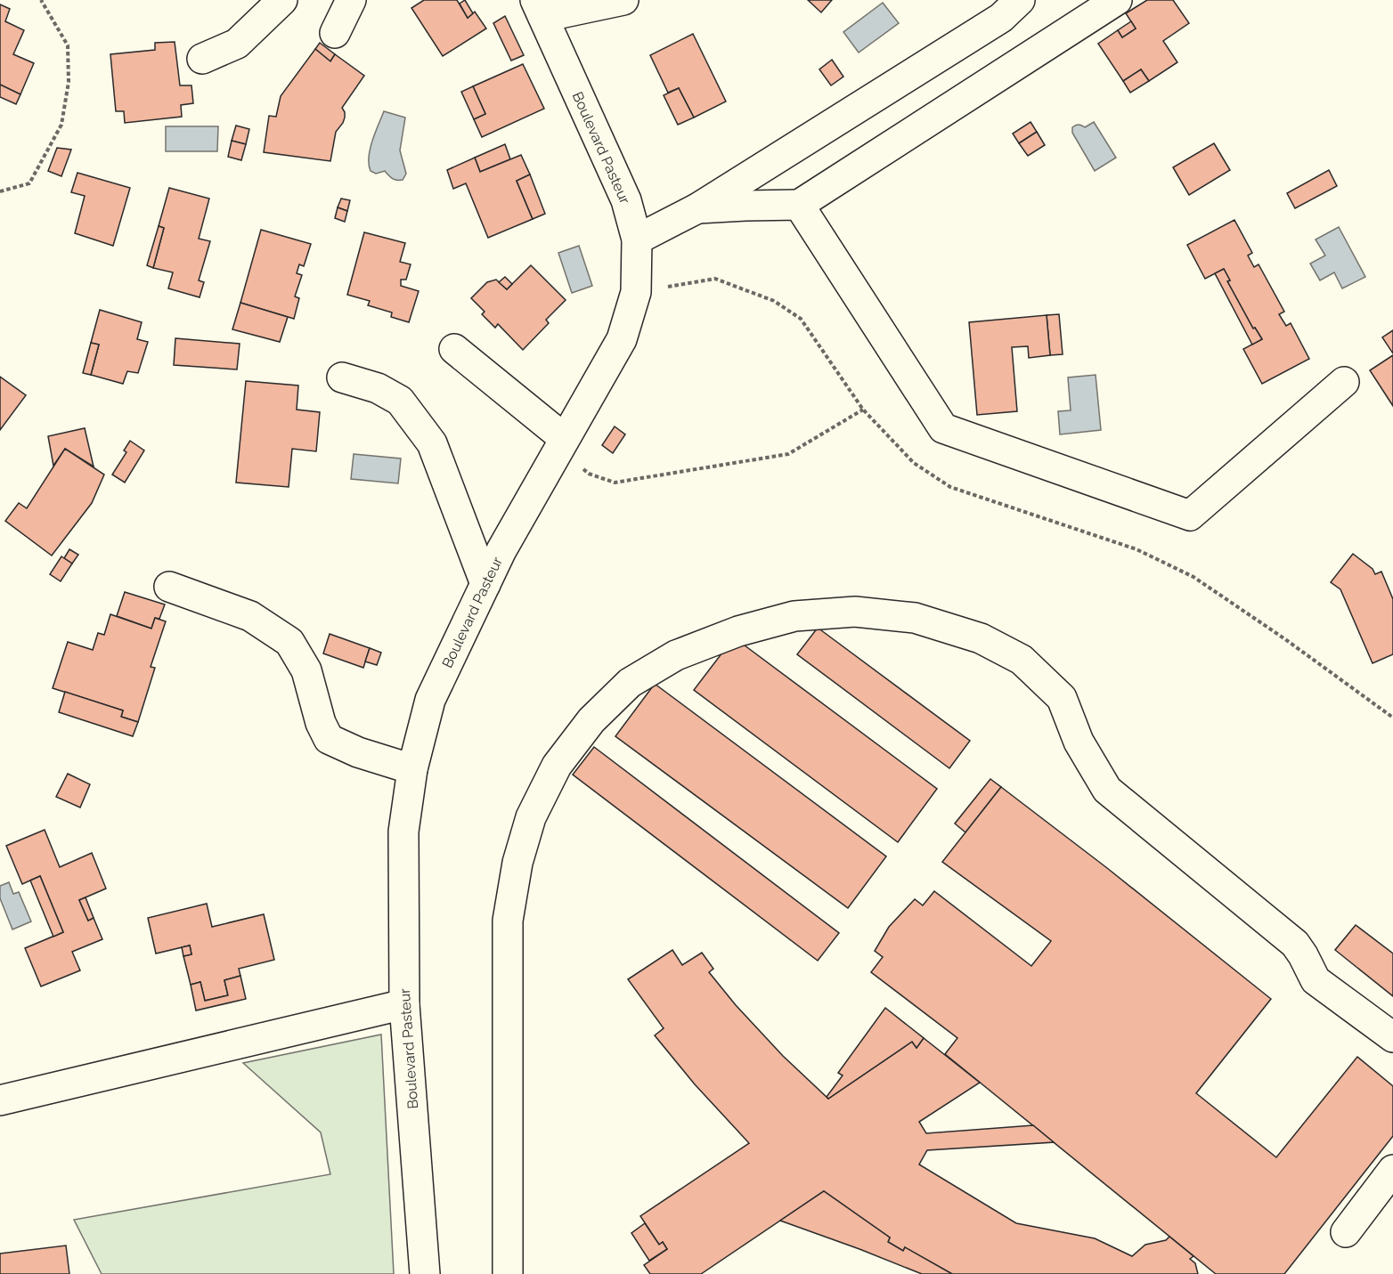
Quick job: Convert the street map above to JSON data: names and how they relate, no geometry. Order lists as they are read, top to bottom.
{
  "streets": {
    "street": ["Boulevard Pasteur"]
  }
}
